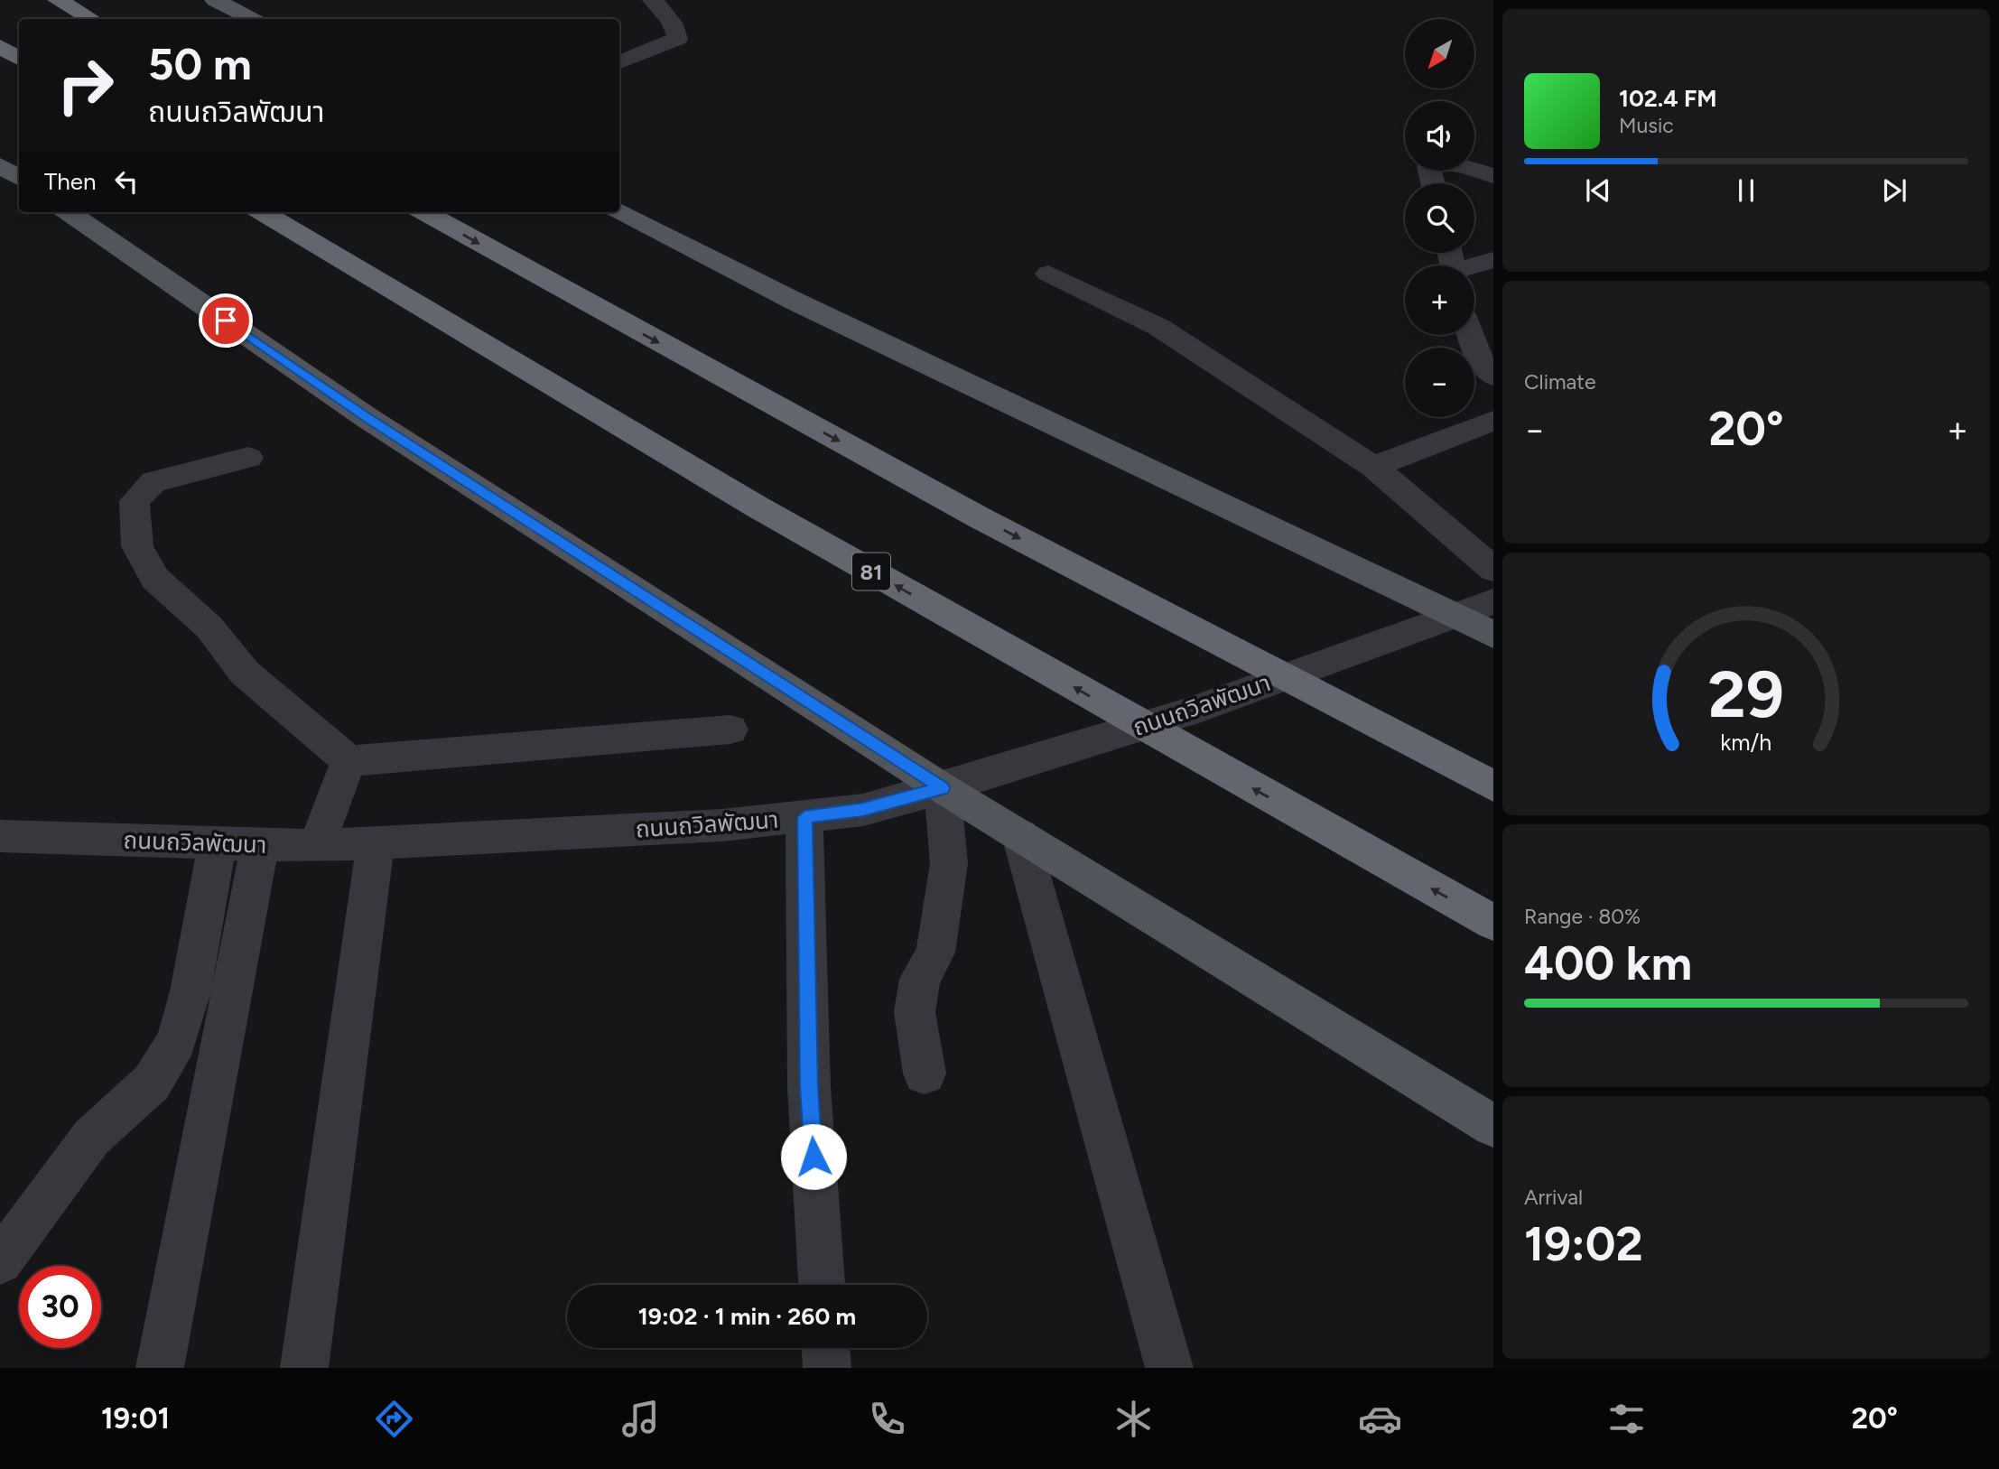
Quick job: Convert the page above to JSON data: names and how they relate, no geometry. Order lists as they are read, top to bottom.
{
  "streets": {
    "highway": ["81"],
    "street": ["ถนนถวิลพัฒนา"]
  },
  "north": "bottom left",
  "page": {
    "map_buttons": ["+", "−"],
    "turn": ["50 m", "ถนนถวิลพัฒนา"],
    "song": ["102.4 FM", "Music"],
    "then": "Then",
    "tile": [
      "Climate",
      ["Range · 80%", "400 km"],
      ["Arrival", "19:02"]
    ],
    "heat": ["−", "20°", "+"],
    "limit": "30",
    "trip": "19:02 · 1 min · 260 m",
    "tabs": ["19:01", "20°"],
    "gauge": ["29", "km/h"]
  }
}
